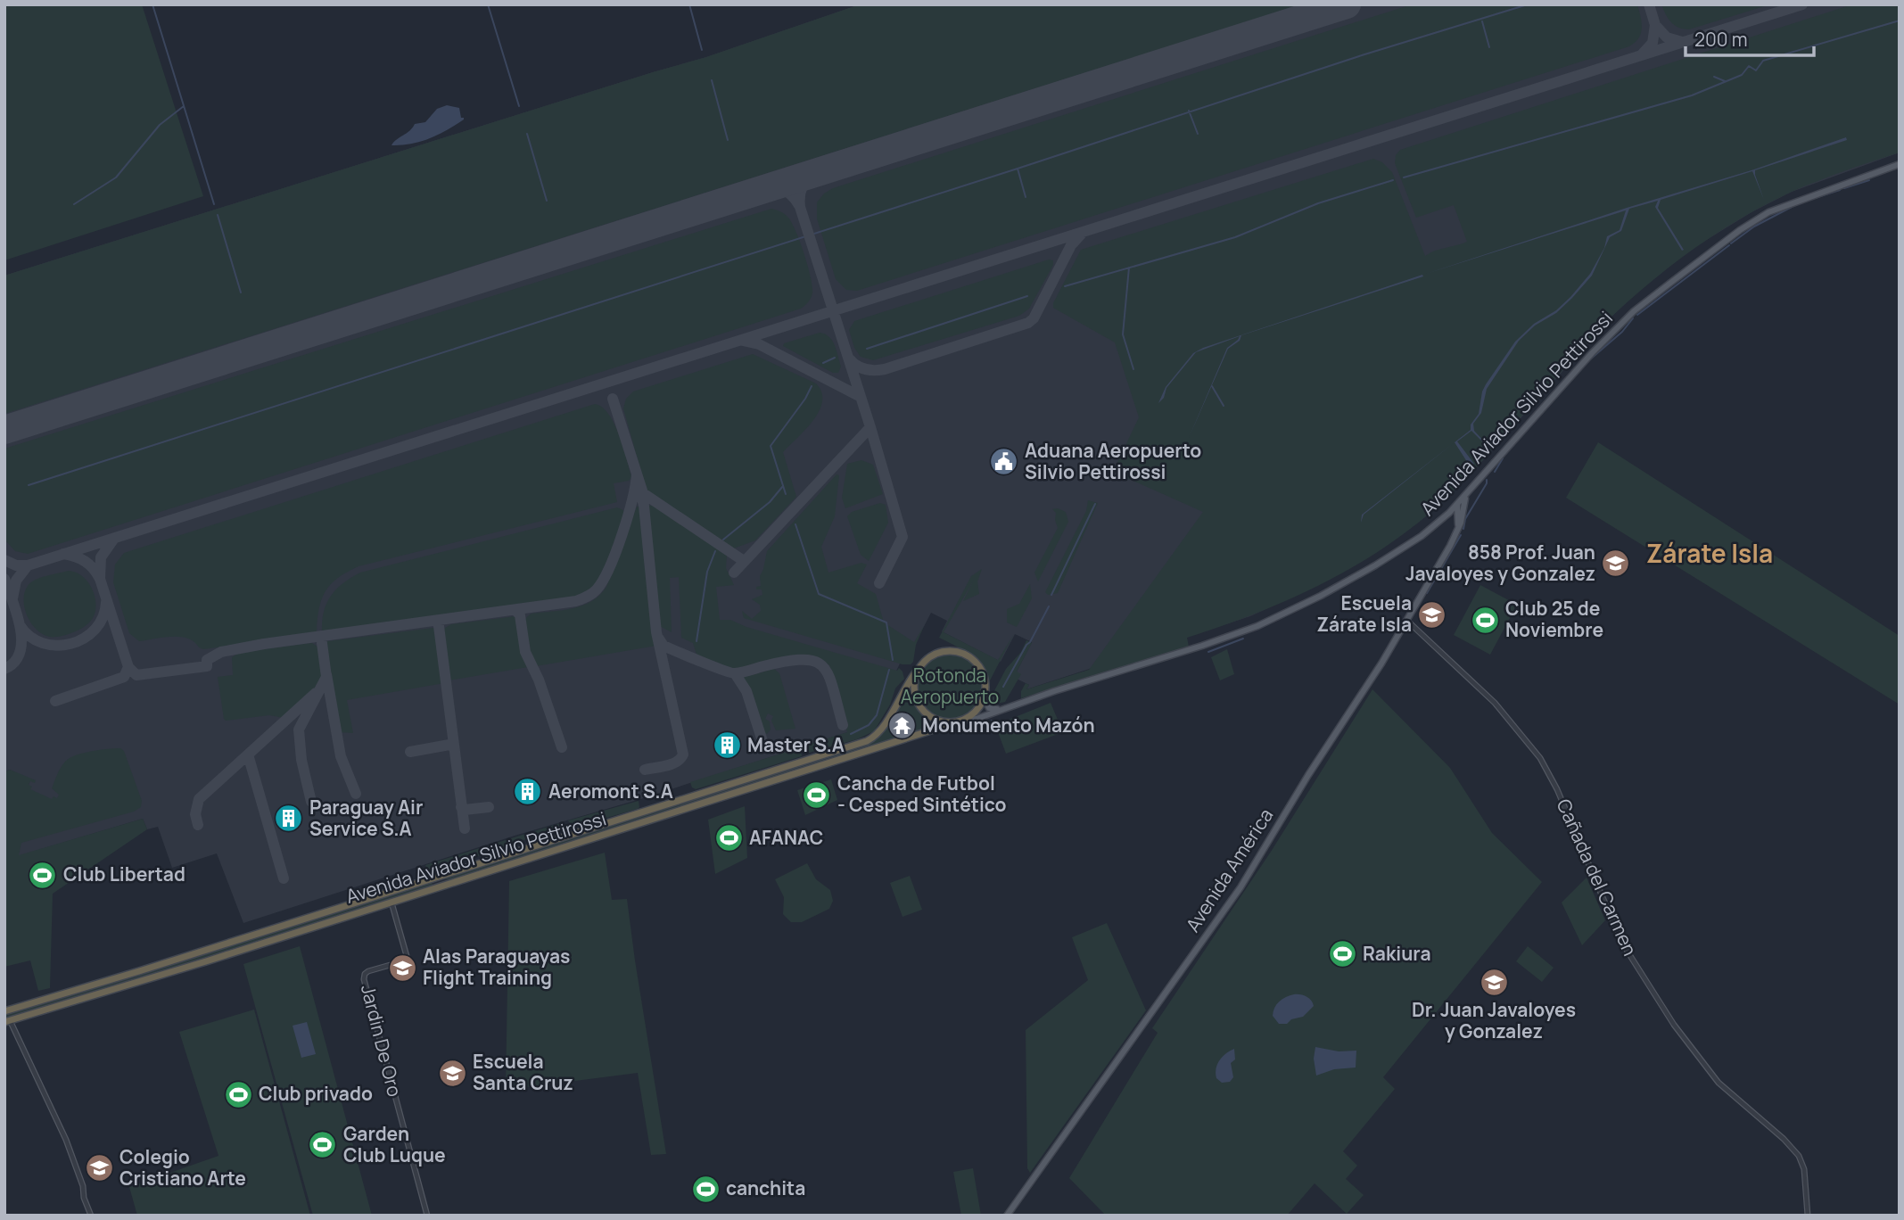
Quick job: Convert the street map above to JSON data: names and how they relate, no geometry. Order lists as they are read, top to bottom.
{
  "streets": {
    "highway": ["Avenida Aviador Silvio Pettirossi"],
    "main road": ["Avenida América"],
    "street": ["Cañada del Carmen", "Jardin De Oro"]
  },
  "crossings": [
    ["Avenida Aviador Silvio Pettirossi", "Avenida América"],
    ["Avenida Aviador Silvio Pettirossi", "Jardin De Oro"],
    ["Avenida América", "Cañada del Carmen"]
  ],
  "districts": ["Zárate Isla"],
  "parks": ["Rotonda Aeropuerto"],
  "places": {
    "public building": ["Aduana Aeropuerto Silvio Pettirossi"],
    "school or university": [
      "858 Prof. Juan Javaloyes y Gonzalez",
      "Escuela Zárate Isla",
      "Alas Paraguayas Flight Training",
      "Dr. Juan Javaloyes y Gonzalez",
      "Escuela Santa Cruz",
      "Colegio Cristiano Arte"
    ],
    "sports": [
      "Club 25 de Noviembre",
      "Cancha de Futbol - Cesped Sintético",
      "AFANAC",
      "Club Libertad",
      "Rakiura",
      "Club privado",
      "Garden Club Luque",
      "canchita"
    ],
    "temple": ["Monumento Mazón"],
    "building": ["Master S.A", "Aeromont S.A", "Paraguay Air Service S.A"]
  },
  "scale_bar": "200 m"
}
